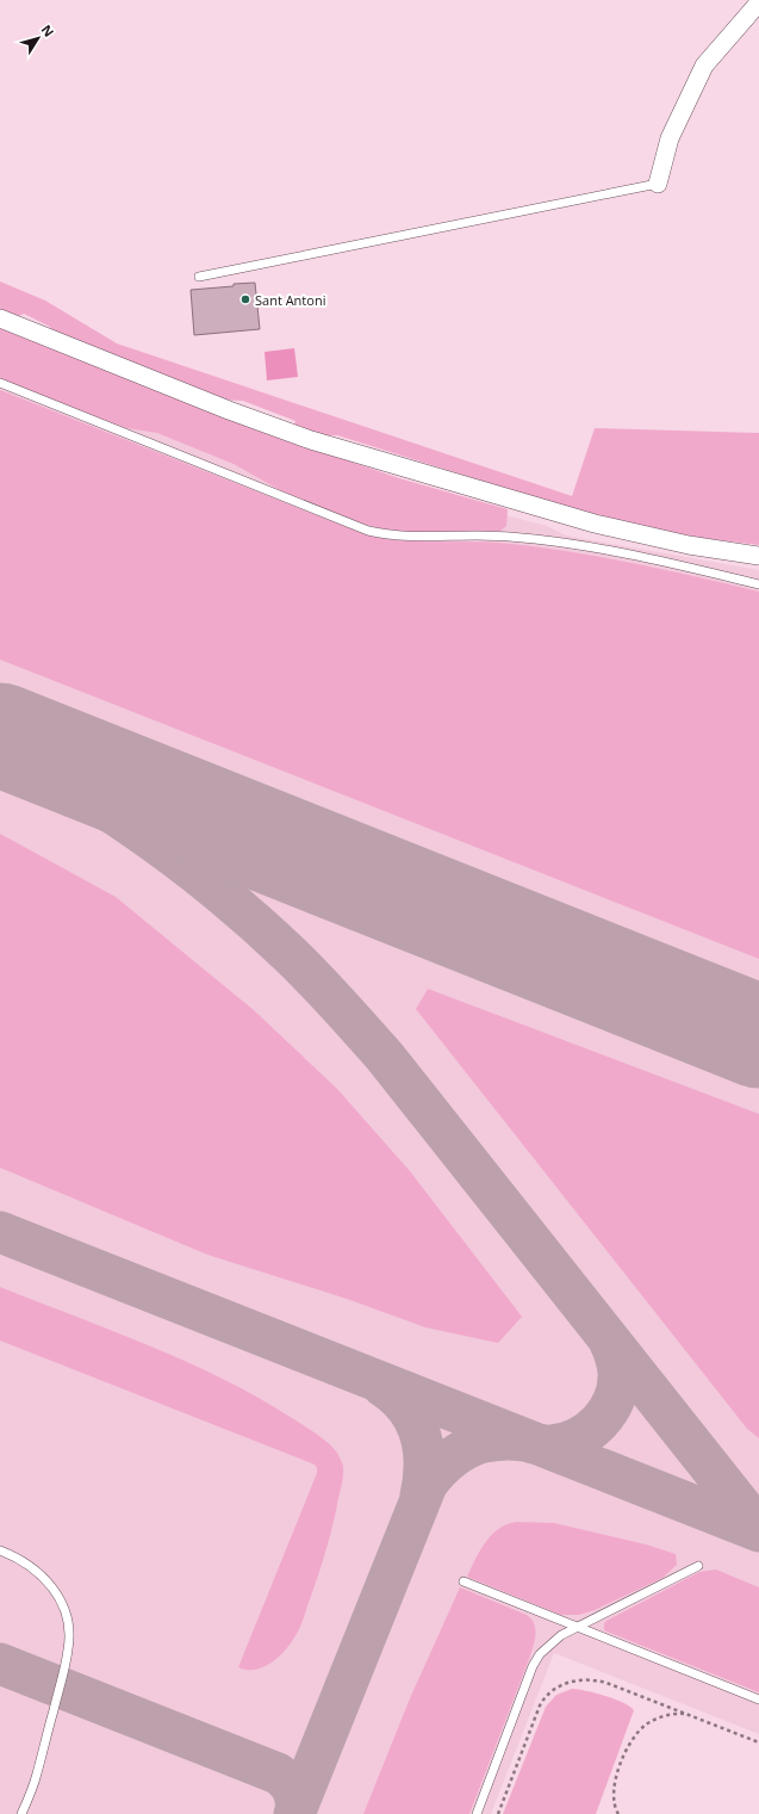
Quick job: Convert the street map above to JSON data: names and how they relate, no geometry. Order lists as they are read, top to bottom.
{
  "places": ["Sant Antoni"],
  "north": "top right"
}
